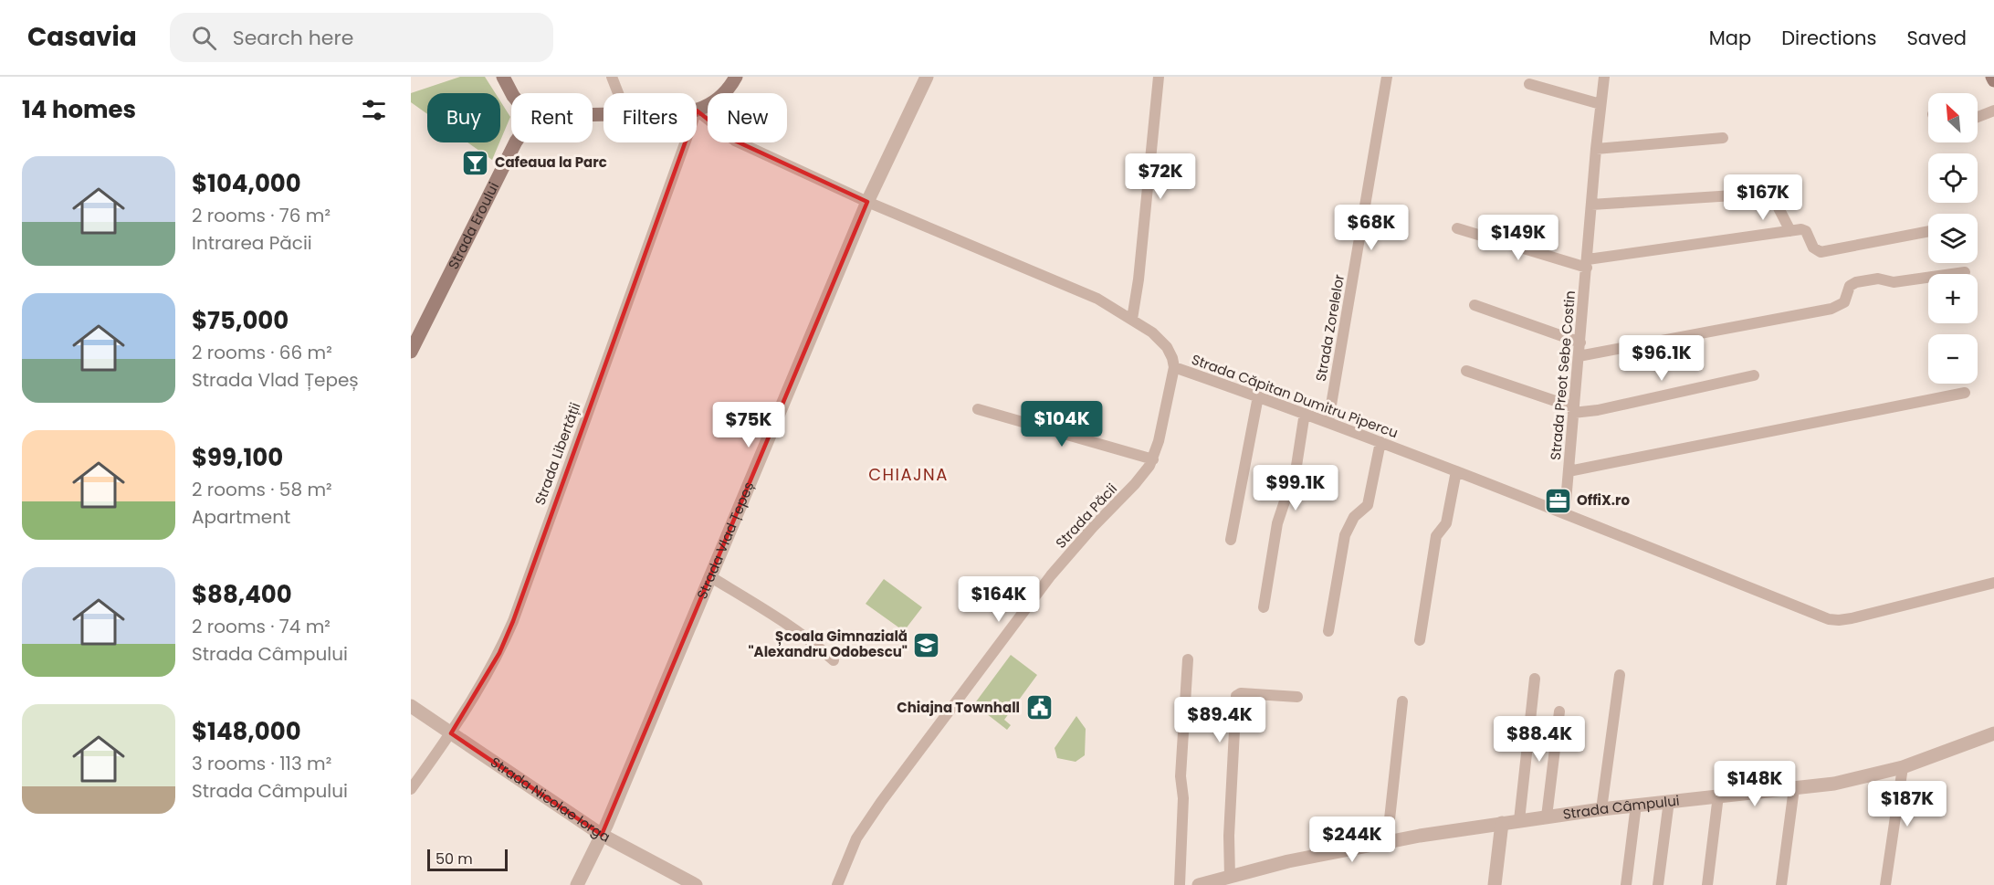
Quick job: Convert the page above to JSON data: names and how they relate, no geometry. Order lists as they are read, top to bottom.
{
  "streets": {
    "main road": ["Strada Eroului"],
    "street": [
      "Strada Zorelelor",
      "Strada Preot Sebe Costin",
      "Strada Căpitan Dumitru Pipercu",
      "Strada Libertății",
      "Strada Păcii",
      "Strada Vlad Țepeș",
      "Strada Nicolae Iorga",
      "Strada Câmpului"
    ]
  },
  "crossings": [
    ["Strada Zorelelor", "Strada Căpitan Dumitru Pipercu"],
    ["Strada Preot Sebe Costin", "Strada Căpitan Dumitru Pipercu"],
    ["Strada Căpitan Dumitru Pipercu", "Strada Păcii"],
    ["Strada Căpitan Dumitru Pipercu", "Strada Vlad Țepeș"],
    ["Strada Libertății", "Strada Nicolae Iorga"],
    ["Strada Vlad Țepeș", "Strada Nicolae Iorga"]
  ],
  "districts": ["CHIAJNA"],
  "places": {
    "bar": ["Cafeaua la Parc"],
    "office": ["OffiX.ro"],
    "school or university": ["Școala Gimnazială \"Alexandru Odobescu\""],
    "public building": ["Chiajna Townhall"]
  },
  "scale_bar": "50 m",
  "north": "top left",
  "page": {
    "header": "Casavia",
    "search": "Search here",
    "nav": ["Map", "Directions", "Saved"],
    "heading": "14 homes",
    "map_buttons": ["+", "−"],
    "chip": [
      "Buy",
      "Rent",
      "Filters",
      "New"
    ],
    "list": [
      {
        "name": "$104,000",
        "note": "2 rooms · 76 m² · Intrarea Păcii"
      },
      {
        "name": "$75,000",
        "note": "2 rooms · 66 m² · Strada Vlad Țepeș"
      },
      {
        "name": "$99,100",
        "note": "2 rooms · 58 m² · Apartment"
      },
      {
        "name": "$88,400",
        "note": "2 rooms · 74 m² · Strada Câmpului"
      },
      {
        "name": "$148,000",
        "note": "3 rooms · 113 m² · Strada Câmpului"
      }
    ],
    "price": [
      "$72K",
      "$167K",
      "$68K",
      "$149K",
      "$96.1K",
      "$104K",
      "$75K",
      "$99.1K",
      "$164K",
      "$89.4K",
      "$88.4K",
      "$148K",
      "$187K",
      "$244K"
    ],
    "scale": "50 m"
  }
}
